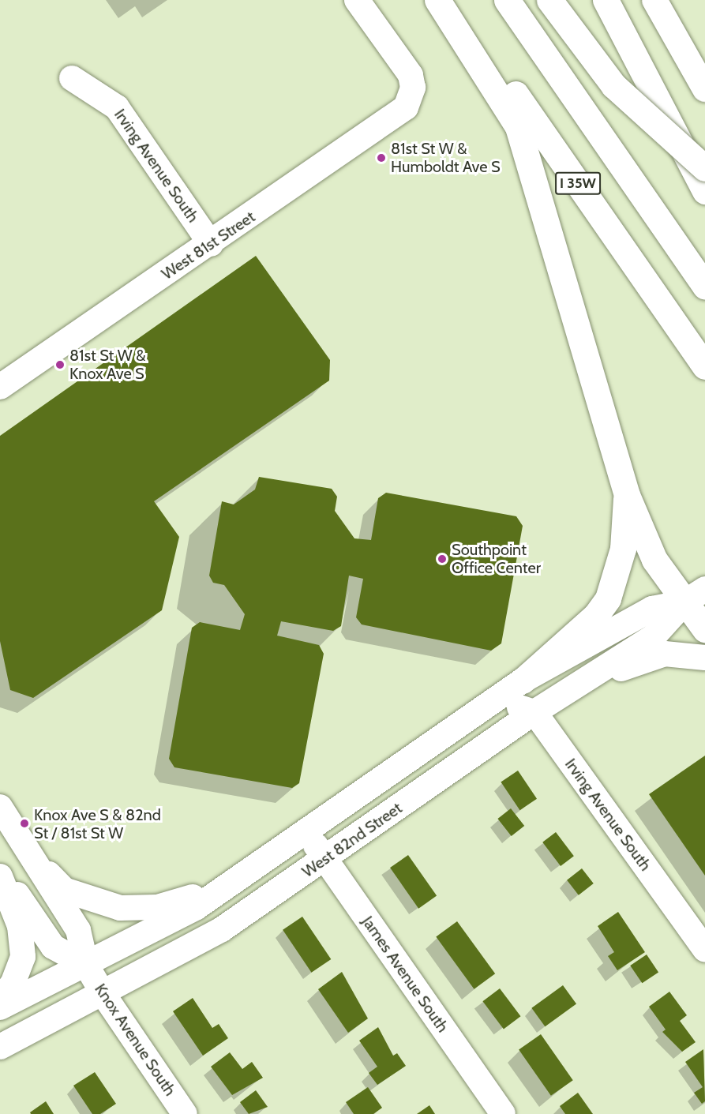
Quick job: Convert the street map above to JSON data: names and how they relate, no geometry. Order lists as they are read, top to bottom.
{
  "streets": {
    "highway": ["I 35W"],
    "street": [
      "Irving Avenue South",
      "West 81st Street",
      "West 82nd Street",
      "James Avenue South",
      "Knox Avenue South"
    ]
  },
  "crossings": [
    ["Irving Avenue South", "West 81st Street"],
    ["Irving Avenue South", "West 82nd Street"],
    ["West 82nd Street", "James Avenue South"],
    ["West 82nd Street", "Knox Avenue South"]
  ],
  "places": [
    "81st St W & Humboldt Ave S",
    "81st St W & Knox Ave S",
    "Southpoint Office Center",
    "Knox Ave S & 82nd St / 81st St W"
  ]
}
